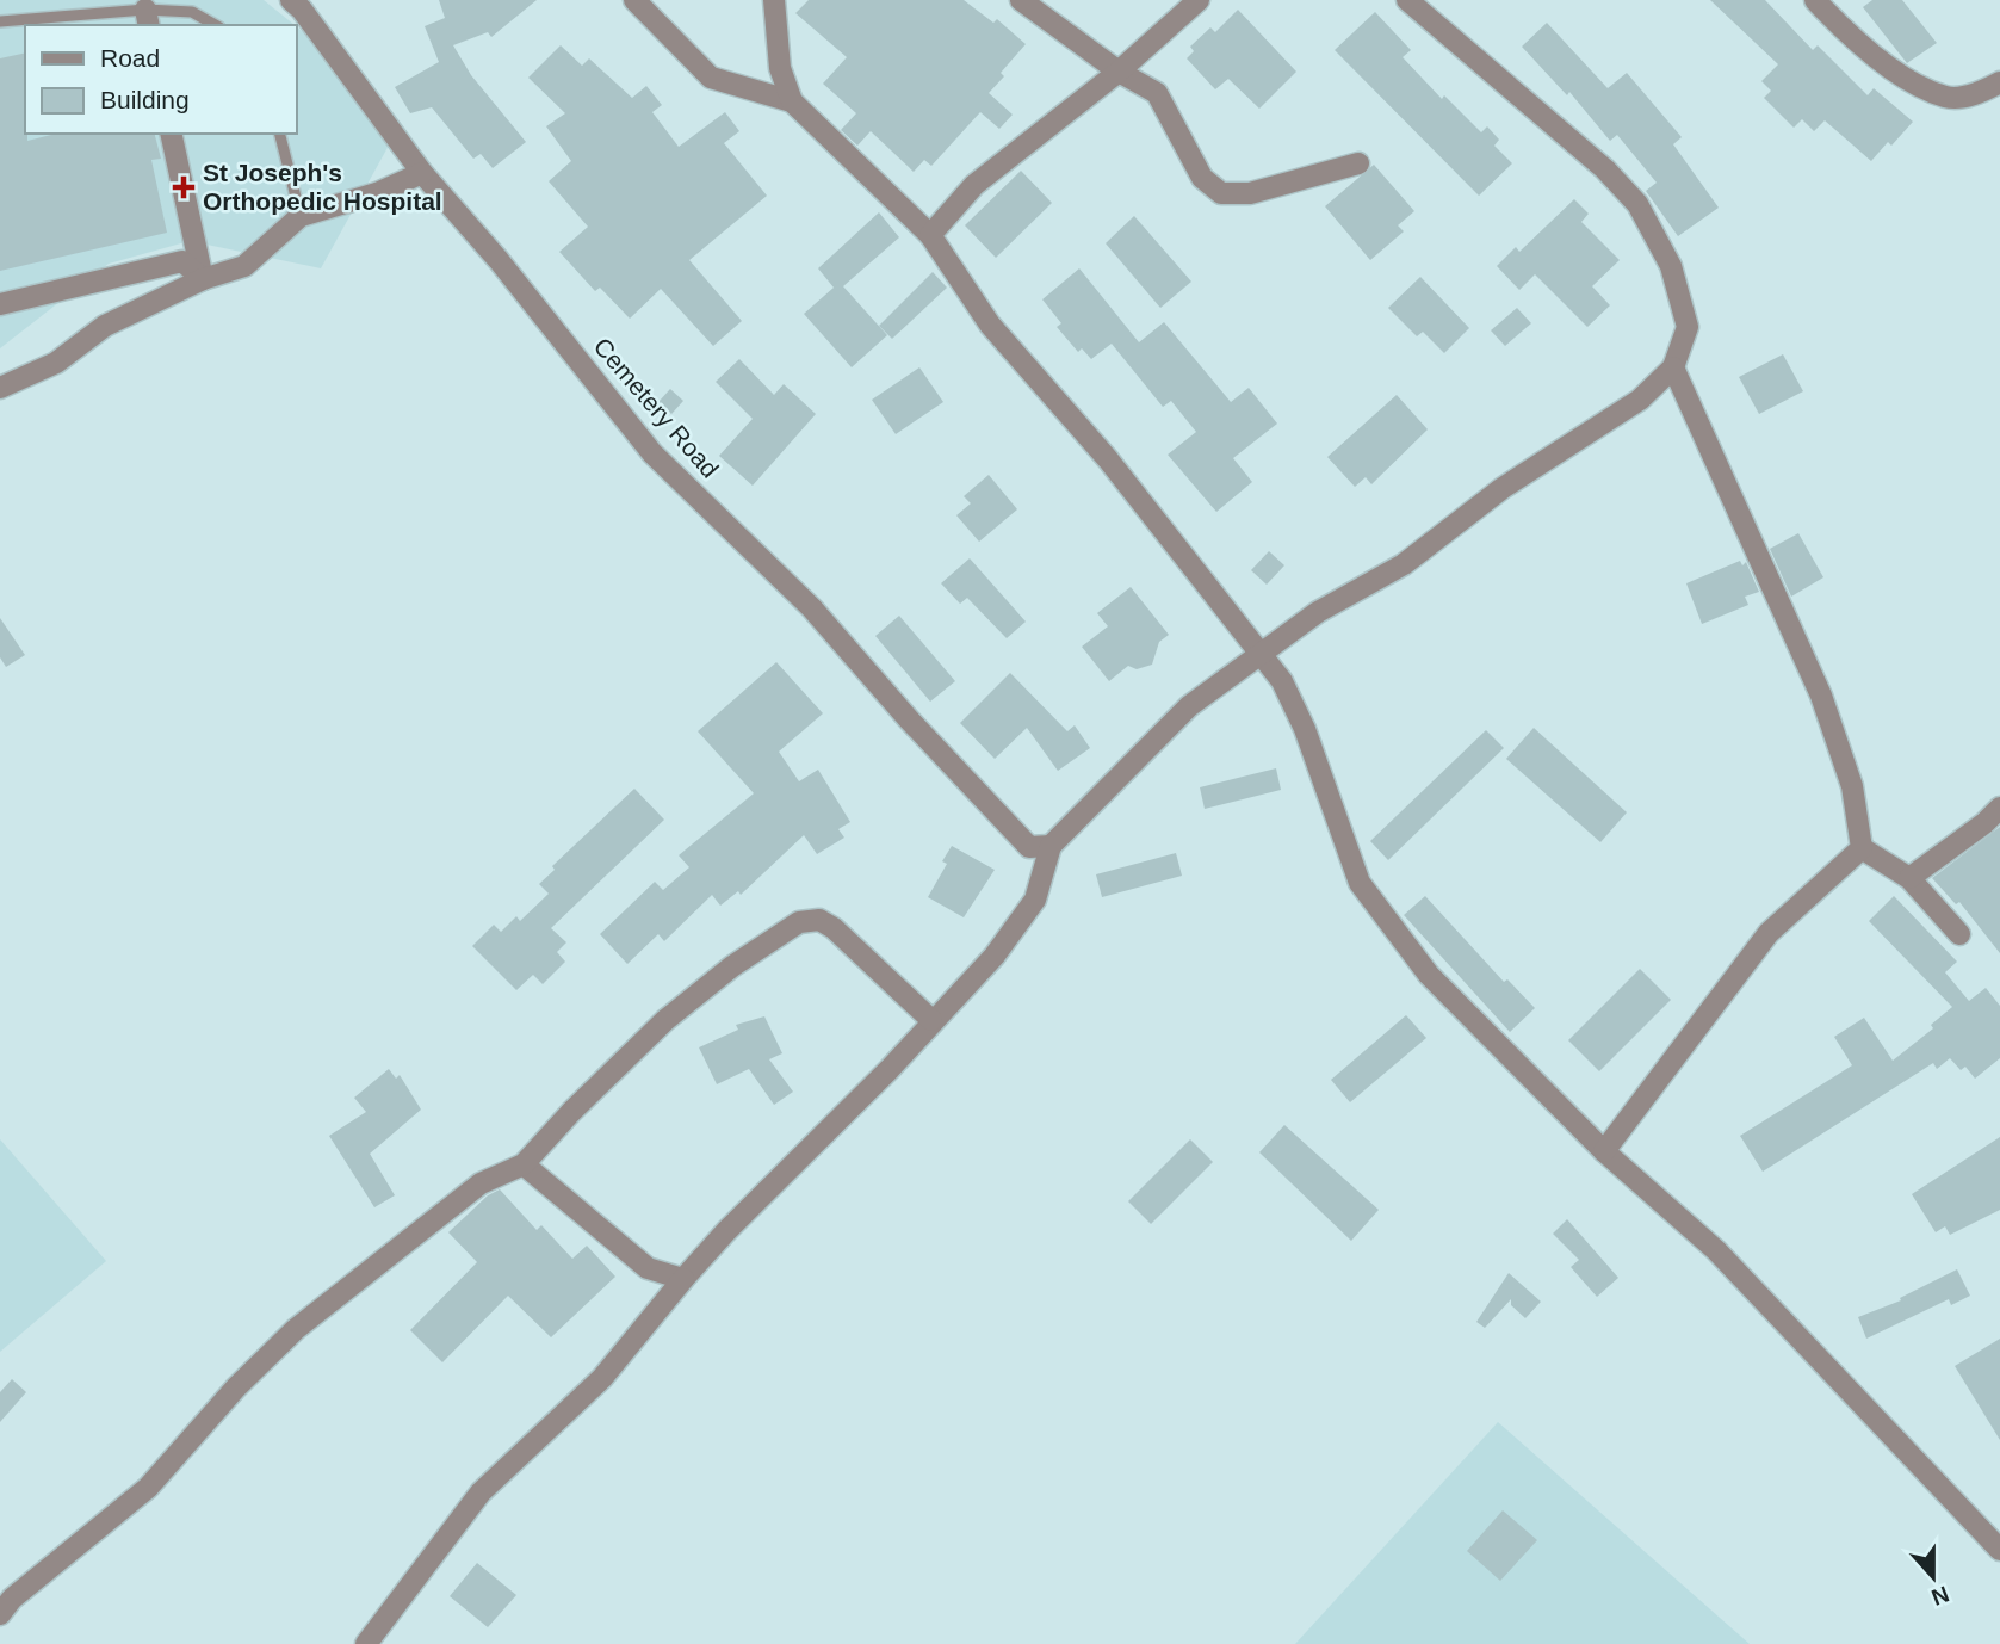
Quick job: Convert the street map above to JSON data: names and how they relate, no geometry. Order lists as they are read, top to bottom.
{
  "streets": {
    "street": ["Cemetery Road"]
  },
  "places": {
    "health": ["St Joseph's Orthopedic Hospital"]
  },
  "legend": ["Road", "Building"],
  "north": "bottom"
}
